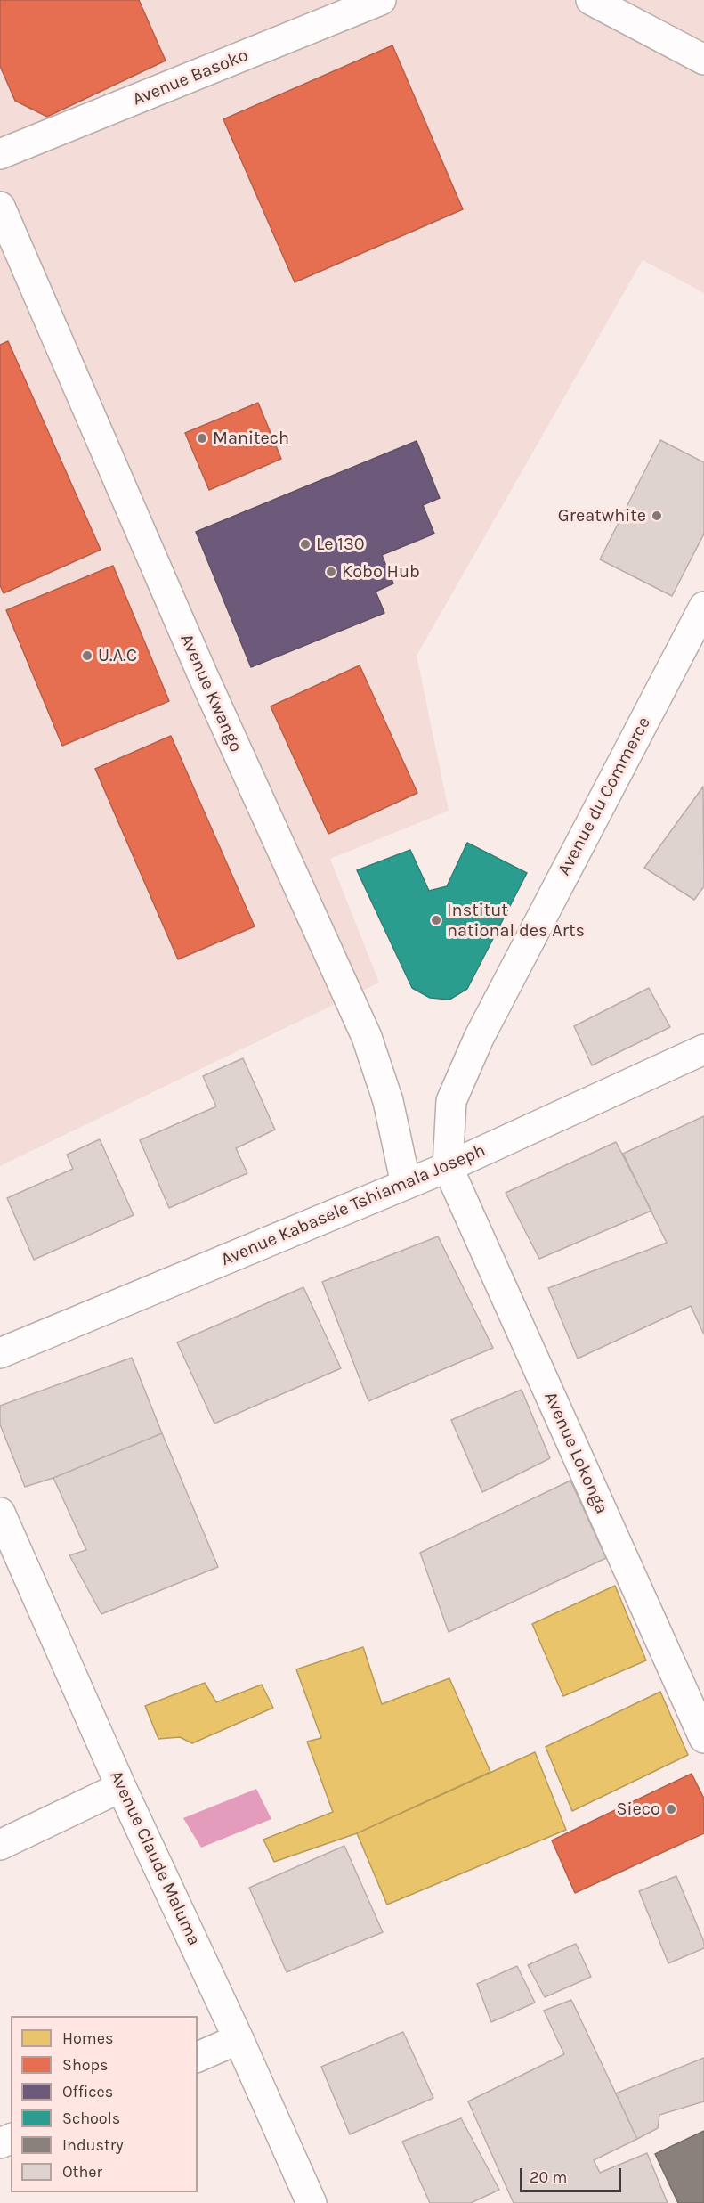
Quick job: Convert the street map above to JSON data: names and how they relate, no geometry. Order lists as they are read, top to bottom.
{
  "streets": {
    "street": [
      "Avenue Basoko",
      "Avenue Kwango",
      "Avenue du Commerce",
      "Avenue Kabasele Tshiamala Joseph",
      "Avenue Lokonga",
      "Avenue Claude Maluma"
    ]
  },
  "crossings": [
    ["Avenue Kwango", "Avenue Kabasele Tshiamala Joseph"],
    ["Avenue du Commerce", "Avenue Kabasele Tshiamala Joseph"],
    ["Avenue du Commerce", "Avenue Lokonga"],
    ["Avenue Kabasele Tshiamala Joseph", "Avenue Lokonga"]
  ],
  "places": [
    "Manitech",
    "Greatwhite",
    "Le 130",
    "Kobo Hub",
    "U.A.C",
    "Institut national des Arts",
    "Sieco"
  ],
  "legend": [
    "Homes",
    "Shops",
    "Offices",
    "Schools",
    "Industry",
    "Other"
  ],
  "scale_bar": "20 m"
}
